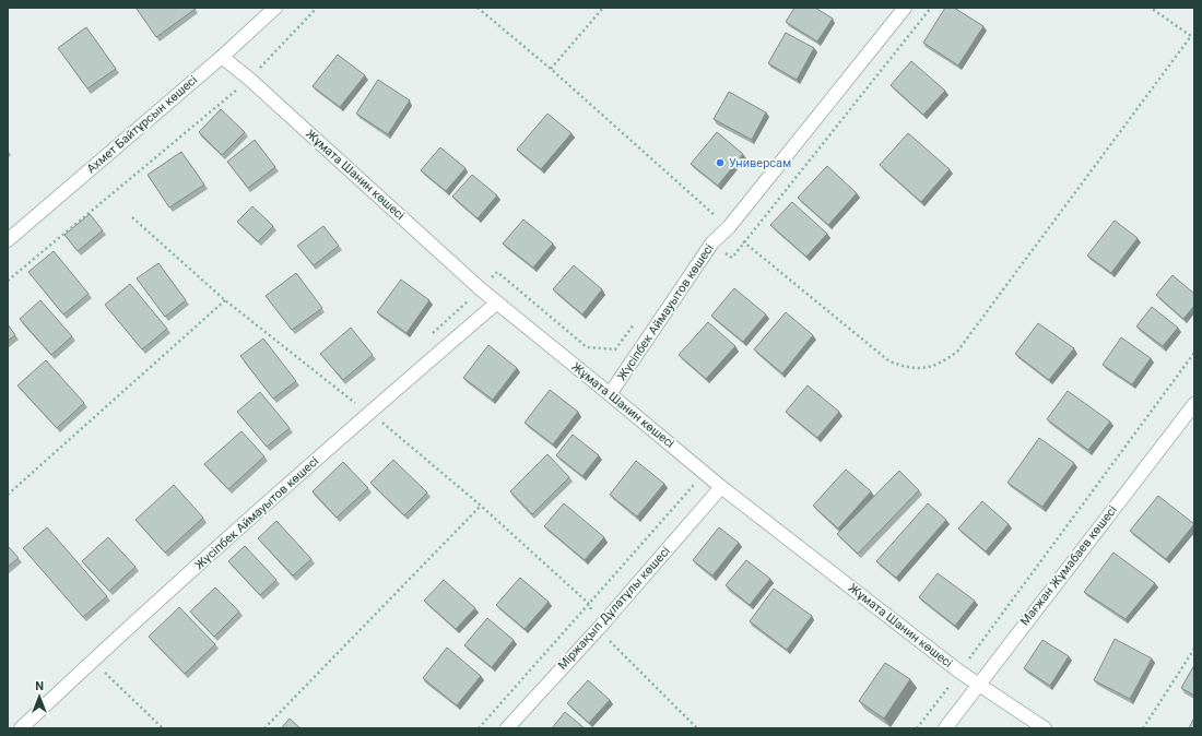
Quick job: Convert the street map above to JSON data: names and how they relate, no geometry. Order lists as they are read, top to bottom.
{
  "streets": {
    "street": [
      "Ахмет Байтұрсын көшесі",
      "Жұмата Шанин көшесі",
      "Жүсіпбек Аймауытов көшесі",
      "Мағжан Жұмабаев көшесі",
      "Міржақып Дұлатұлы көшесі"
    ]
  },
  "crossings": [
    ["Ахмет Байтұрсын көшесі", "Жұмата Шанин көшесі"],
    ["Жұмата Шанин көшесі", "Жүсіпбек Аймауытов көшесі"],
    ["Жұмата Шанин көшесі", "Мағжан Жұмабаев көшесі"],
    ["Жұмата Шанин көшесі", "Міржақып Дұлатұлы көшесі"]
  ],
  "places": ["Универсам"],
  "north": "top"
}
